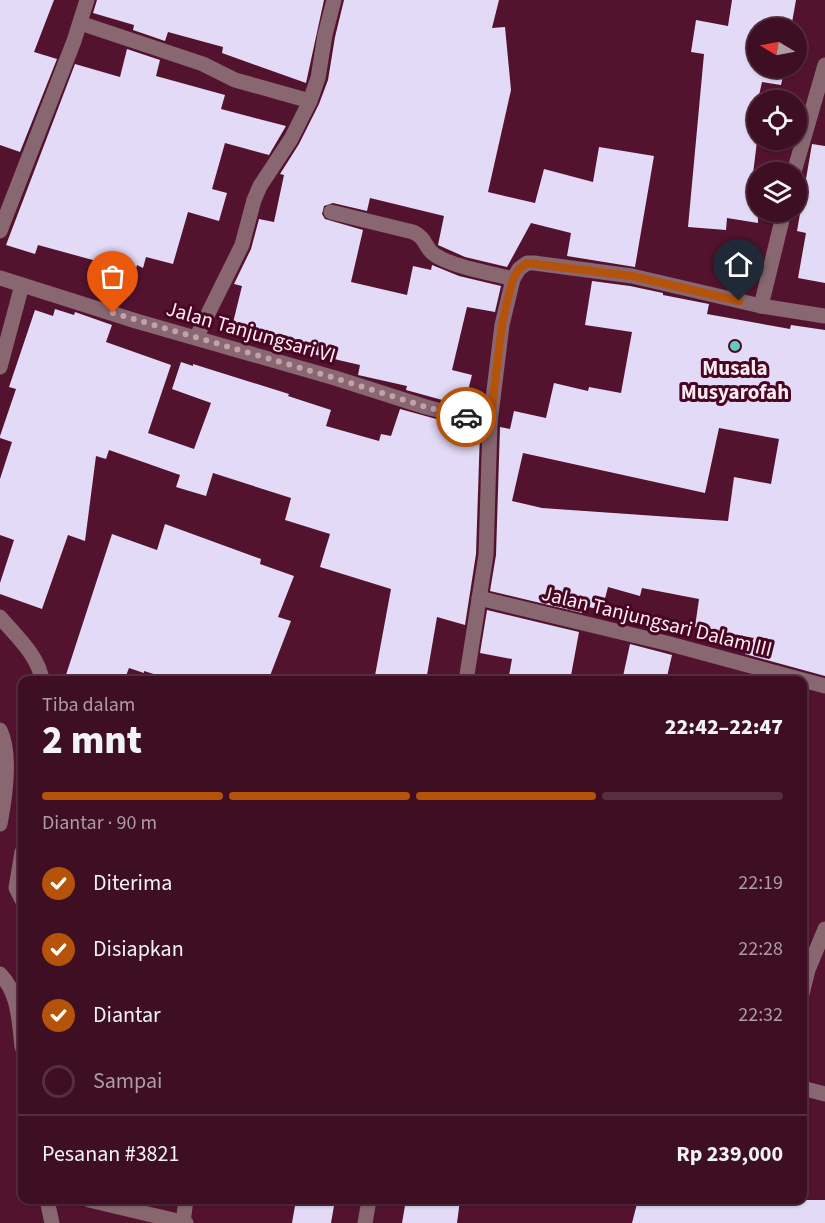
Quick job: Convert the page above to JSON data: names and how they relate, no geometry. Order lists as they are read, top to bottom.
{
  "streets": {
    "street": ["Jalan Tanjungsari VI", "Jalan Tanjungsari Dalam III"]
  },
  "places": ["Musala Musyarofah"],
  "north": "left",
  "page": {
    "heading": ["2 mnt", "Tiba dalam", "22:42–22:47"],
    "panel": ["Pesanan #3821", "Rp 239,000"],
    "bar": "Diantar · 90 m",
    "list": [
      ["Diterima", "22:19"],
      ["Disiapkan", "22:28"],
      ["Diantar", "22:32"],
      "Sampai"
    ]
  }
}
